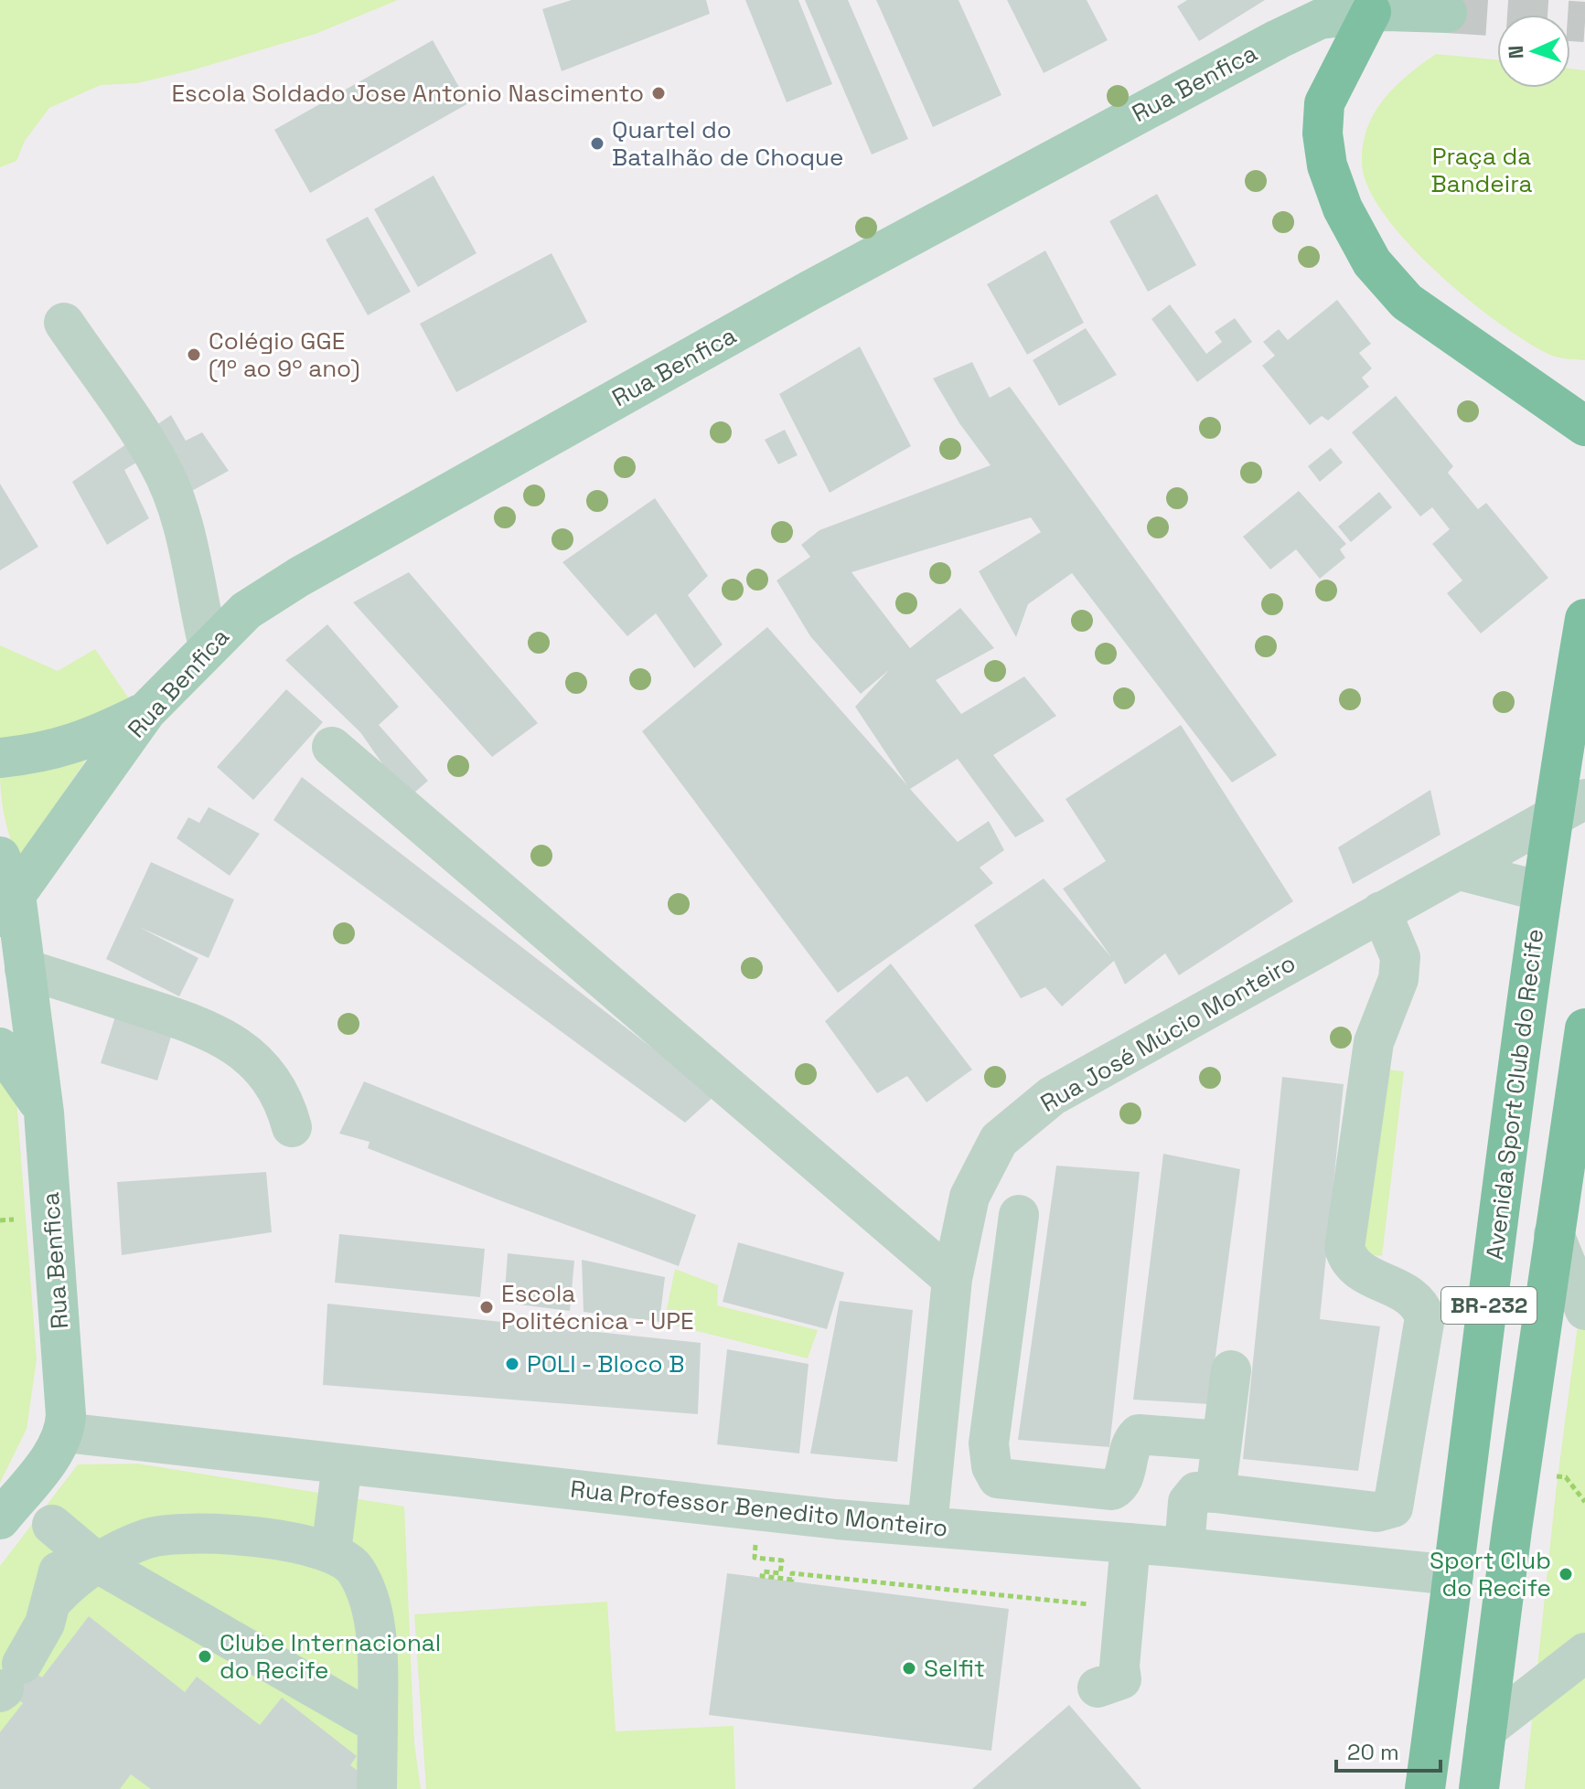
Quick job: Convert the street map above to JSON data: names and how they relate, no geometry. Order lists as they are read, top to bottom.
{
  "streets": {
    "highway": ["Avenida Sport Club do Recife", "BR-232"],
    "main road": ["Rua Benfica"],
    "street": ["Rua José Múcio Monteiro", "Rua Professor Benedito Monteiro"]
  },
  "crossings": [
    ["Rua Benfica", "Rua Professor Benedito Monteiro"],
    ["Rua José Múcio Monteiro", "Avenida Sport Club do Recife"],
    ["Rua José Múcio Monteiro", "Rua Professor Benedito Monteiro"],
    ["Avenida Sport Club do Recife", "Rua Professor Benedito Monteiro"]
  ],
  "parks": ["Praça da Bandeira"],
  "places": [
    "Escola Soldado Jose Antonio Nascimento",
    "Quartel do Batalhão de Choque",
    "Colégio GGE (1º ao 9º ano)",
    "Escola Politécnica - UPE",
    "POLI - Bloco B",
    "Sport Club do Recife",
    "Clube Internacional do Recife",
    "Selfit"
  ],
  "scale_bar": "20 m",
  "north": "left"
}
